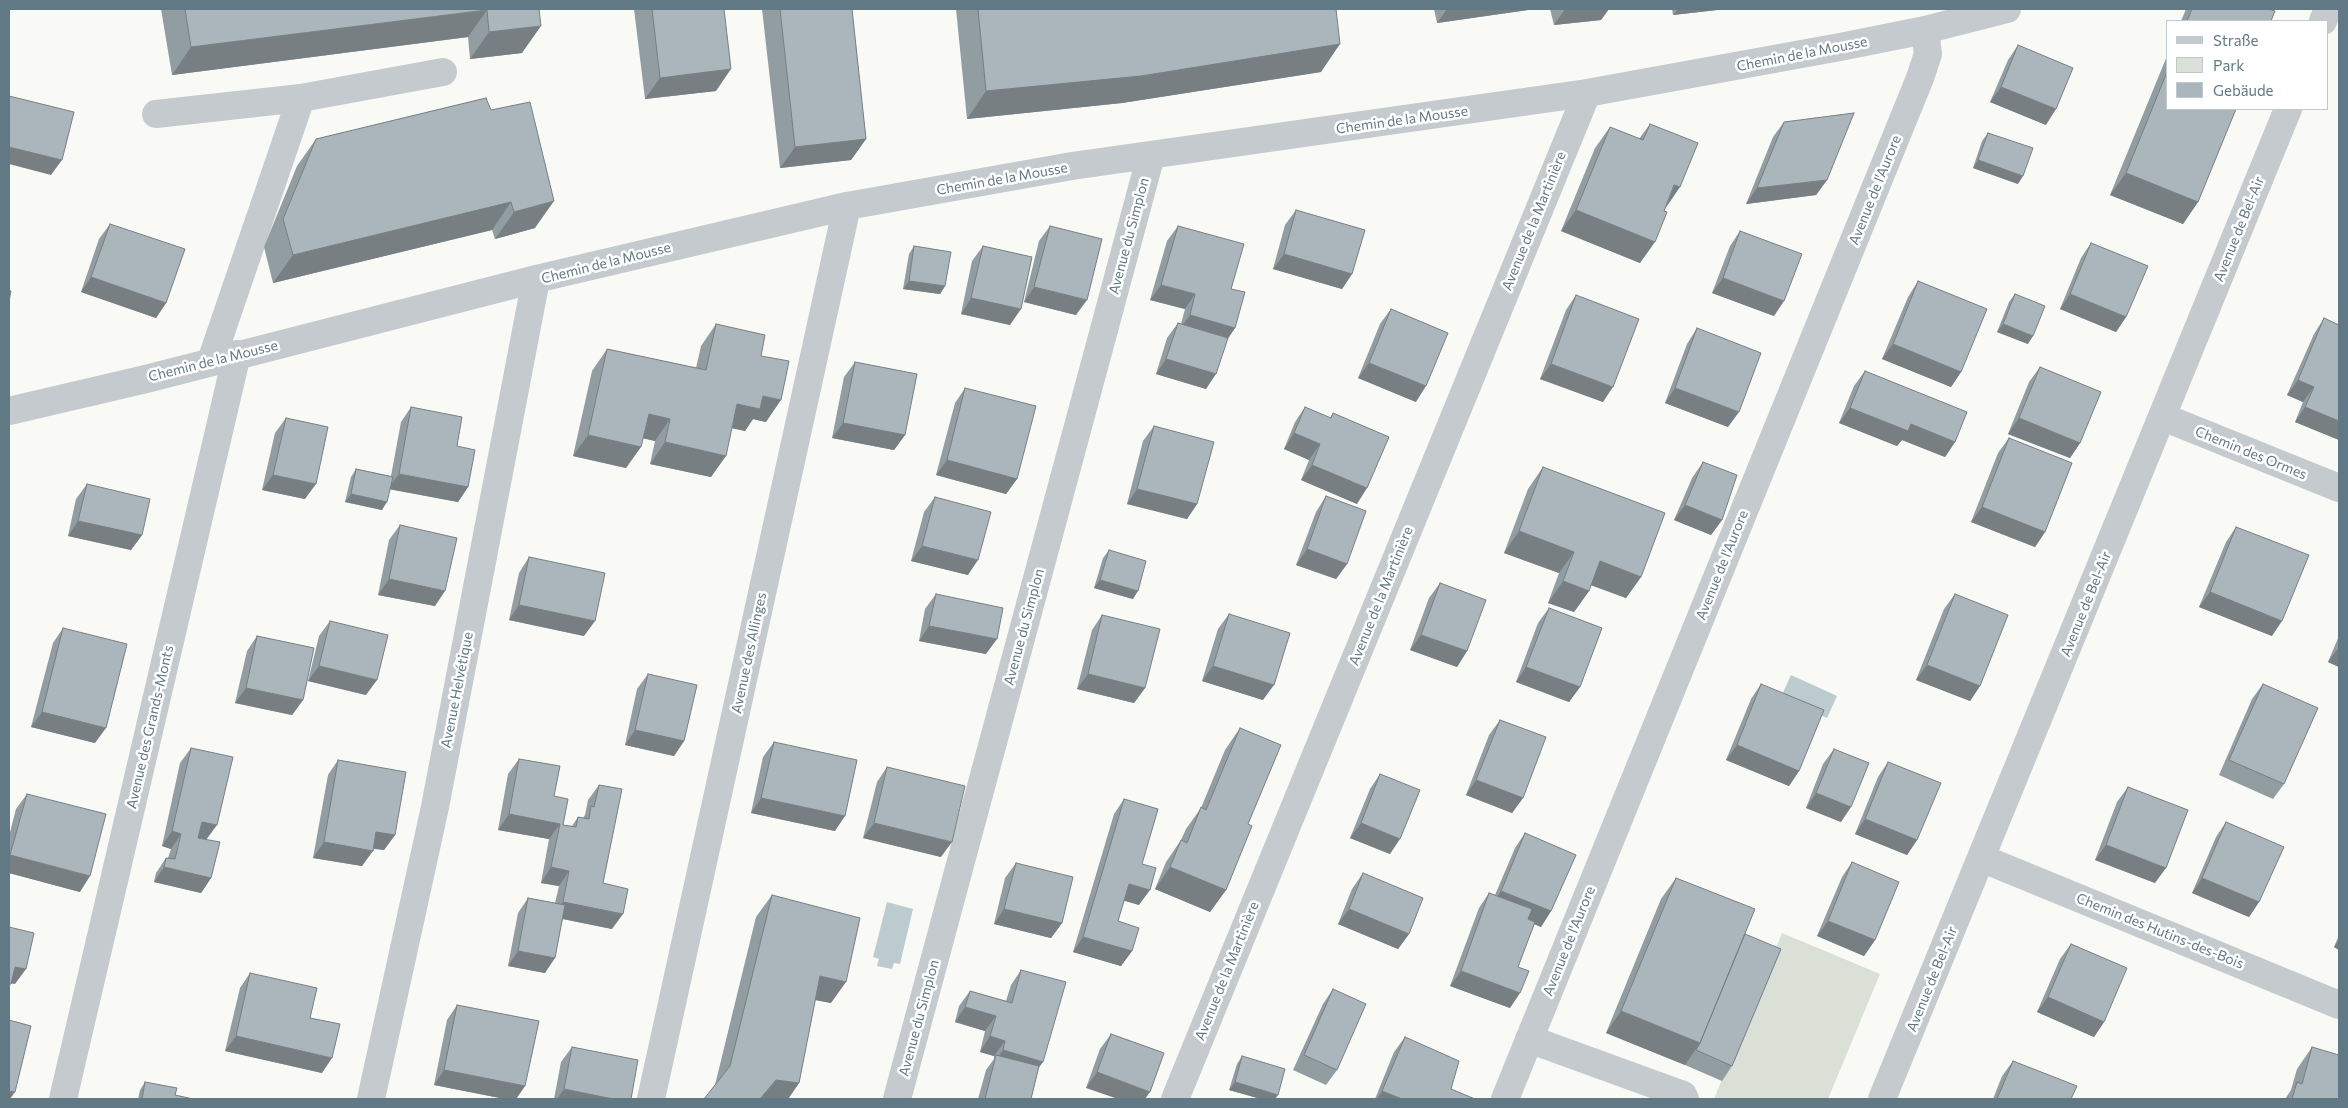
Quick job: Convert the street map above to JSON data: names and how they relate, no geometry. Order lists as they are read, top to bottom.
{
  "streets": {
    "street": [
      "Chemin de la Mousse",
      "Avenue de l'Aurore",
      "Avenue de la Martinière",
      "Avenue de Bel-Air",
      "Avenue du Simplon",
      "Chemin des Ormes",
      "Avenue des Allinges",
      "Avenue Helvétique",
      "Avenue des Grands-Monts",
      "Chemin des Hutins-des-Bois"
    ]
  },
  "crossings": [
    ["Chemin de la Mousse", "Avenue de l'Aurore"],
    ["Chemin de la Mousse", "Avenue de la Martinière"],
    ["Chemin de la Mousse", "Avenue du Simplon"],
    ["Chemin de la Mousse", "Avenue des Allinges"],
    ["Chemin de la Mousse", "Avenue Helvétique"],
    ["Chemin de la Mousse", "Avenue des Grands-Monts"],
    ["Avenue de Bel-Air", "Chemin des Ormes"],
    ["Avenue de Bel-Air", "Chemin des Hutins-des-Bois"]
  ],
  "legend": ["Straße", "Park", "Gebäude"]
}
